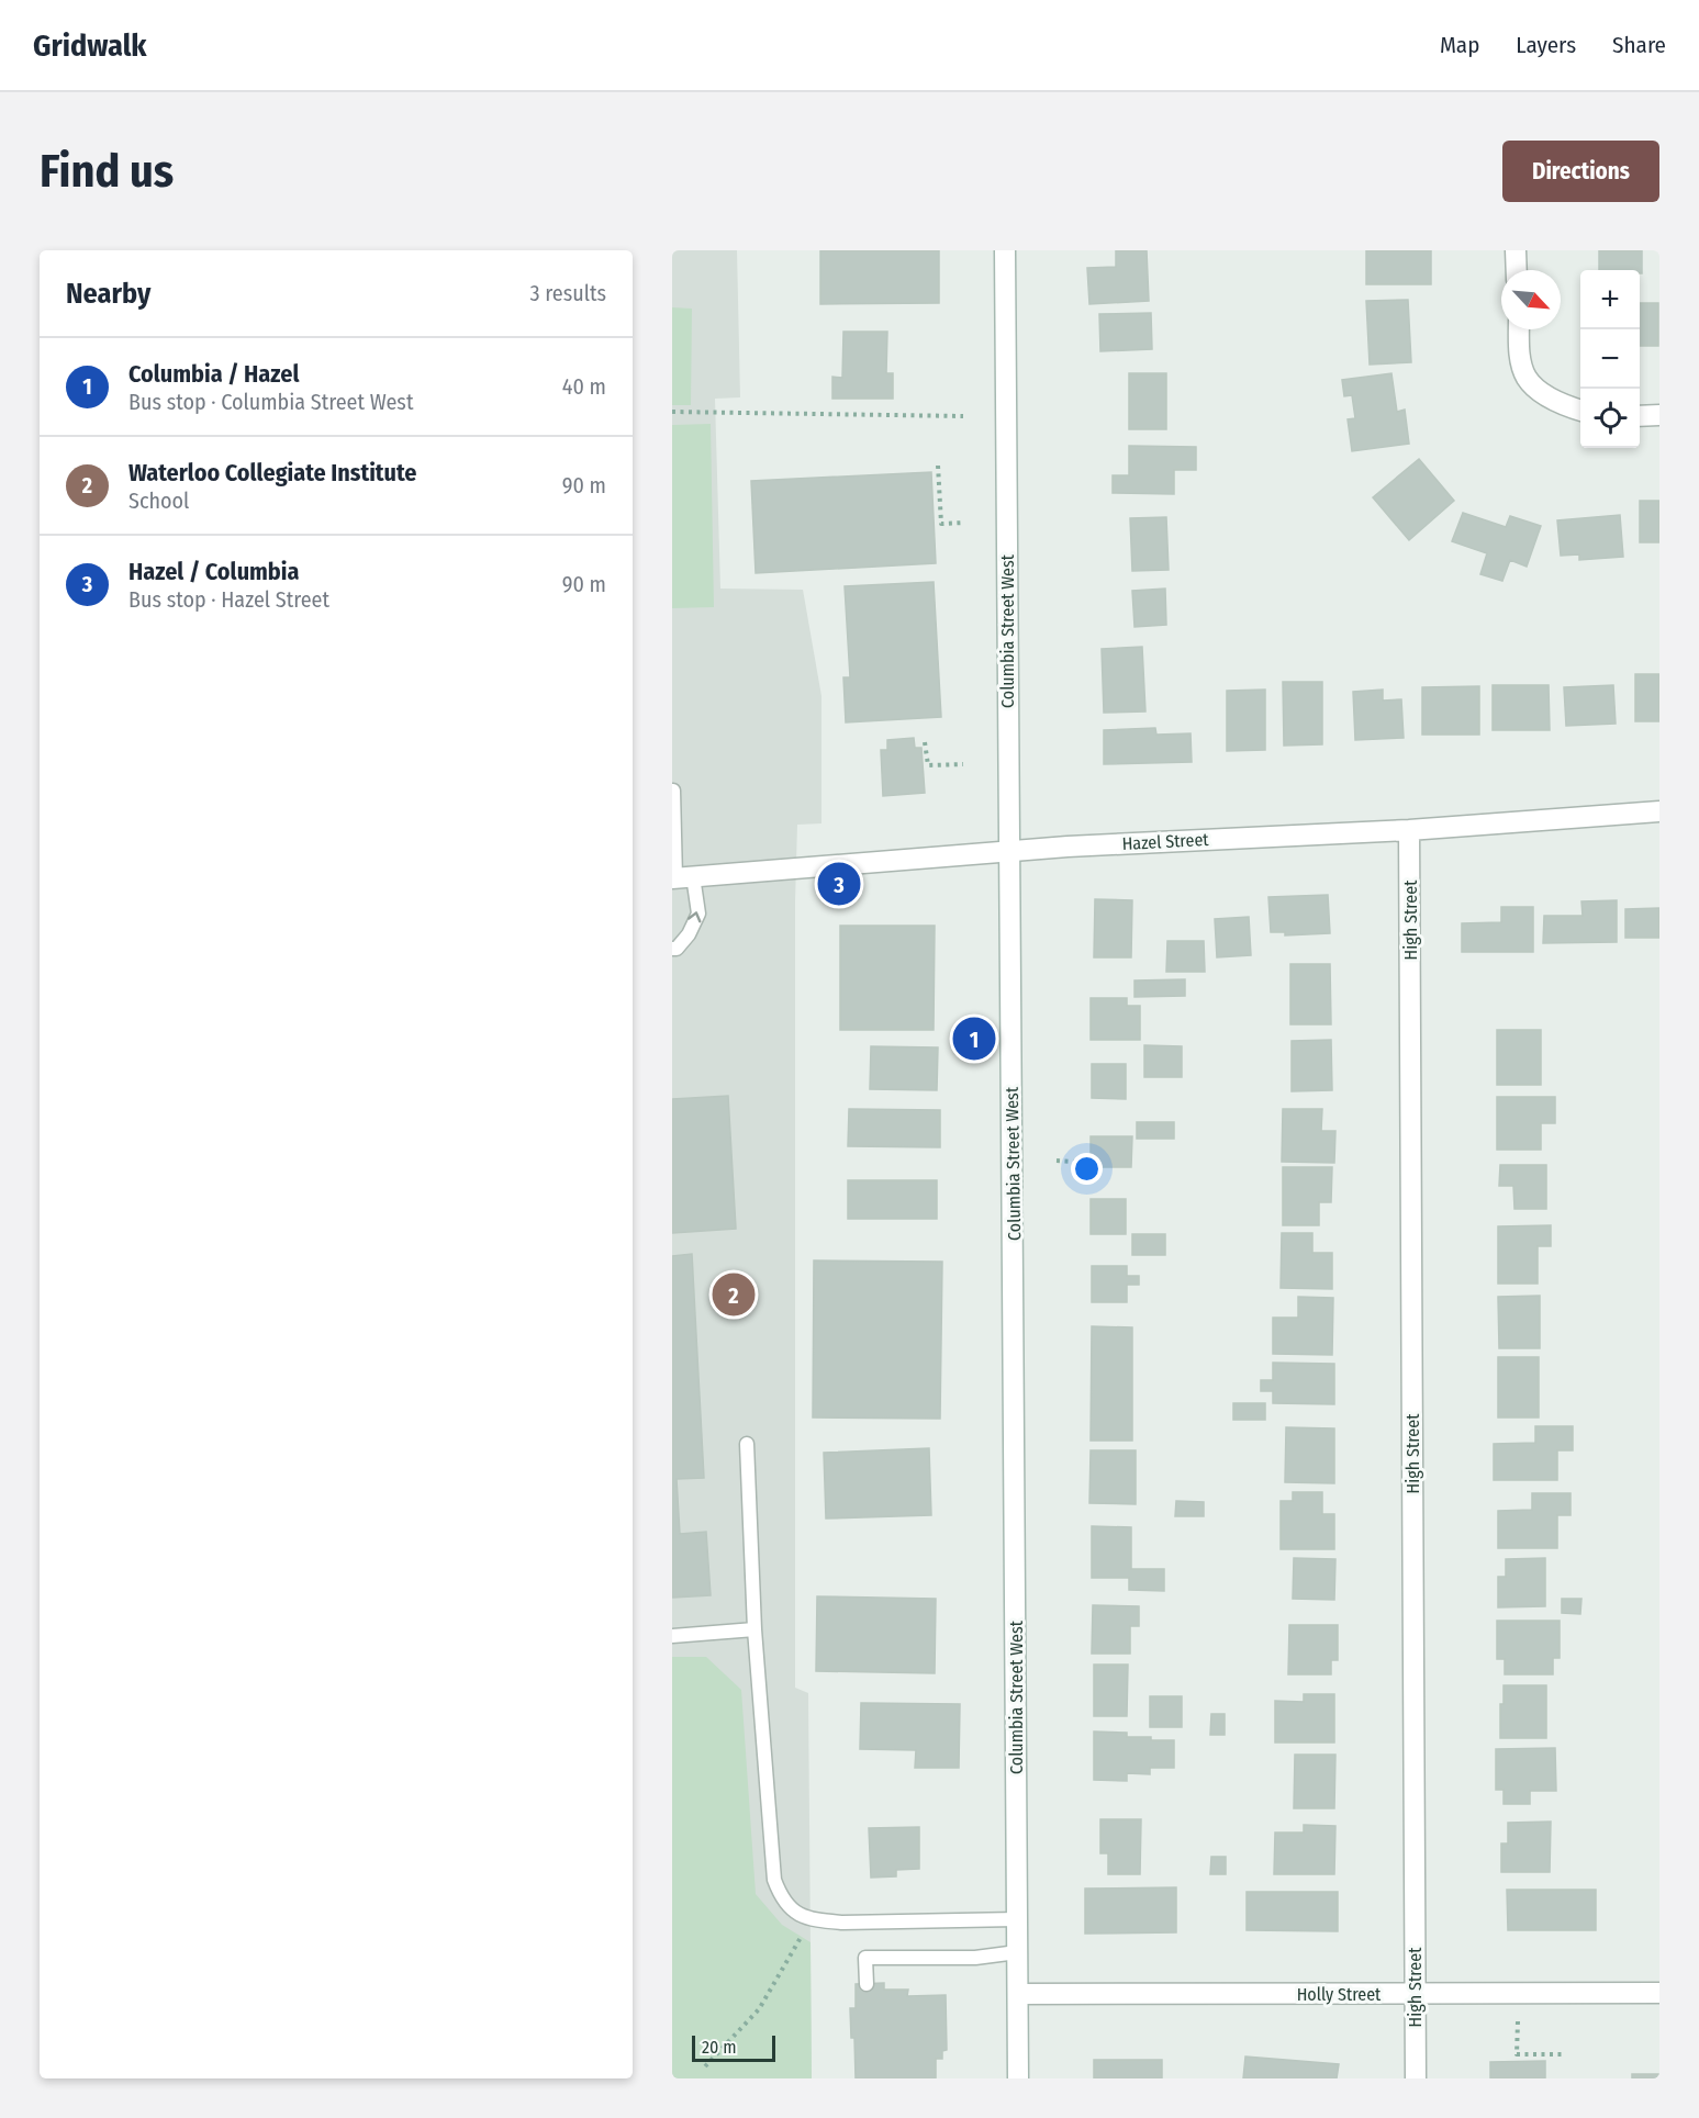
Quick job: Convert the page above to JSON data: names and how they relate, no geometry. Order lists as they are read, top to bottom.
{
  "streets": {
    "street": [
      "Columbia Street West",
      "Hazel Street",
      "High Street",
      "Holly Street"
    ]
  },
  "crossings": [
    ["Columbia Street West", "Hazel Street"],
    ["Columbia Street West", "Holly Street"],
    ["Hazel Street", "High Street"],
    ["High Street", "Holly Street"]
  ],
  "scale_bar": "20 m",
  "north": "bottom right",
  "page": {
    "header": "Gridwalk",
    "nav": ["Map", "Layers", "Share"],
    "buttons": "Directions",
    "title": "Find us",
    "heading": ["Nearby", "3 results"],
    "map_buttons": ["+", "−"],
    "list": [
      {
        "mark": "1",
        "name": "Columbia / Hazel",
        "note": "Bus stop · Columbia Street West",
        "value": "40 m"
      },
      {
        "mark": "2",
        "name": "Waterloo Collegiate Institute",
        "note": "School",
        "value": "90 m"
      },
      {
        "mark": "3",
        "name": "Hazel / Columbia",
        "note": "Bus stop · Hazel Street",
        "value": "90 m"
      }
    ],
    "pins": ["3", "1", "2"],
    "scale": "20 m"
  }
}
